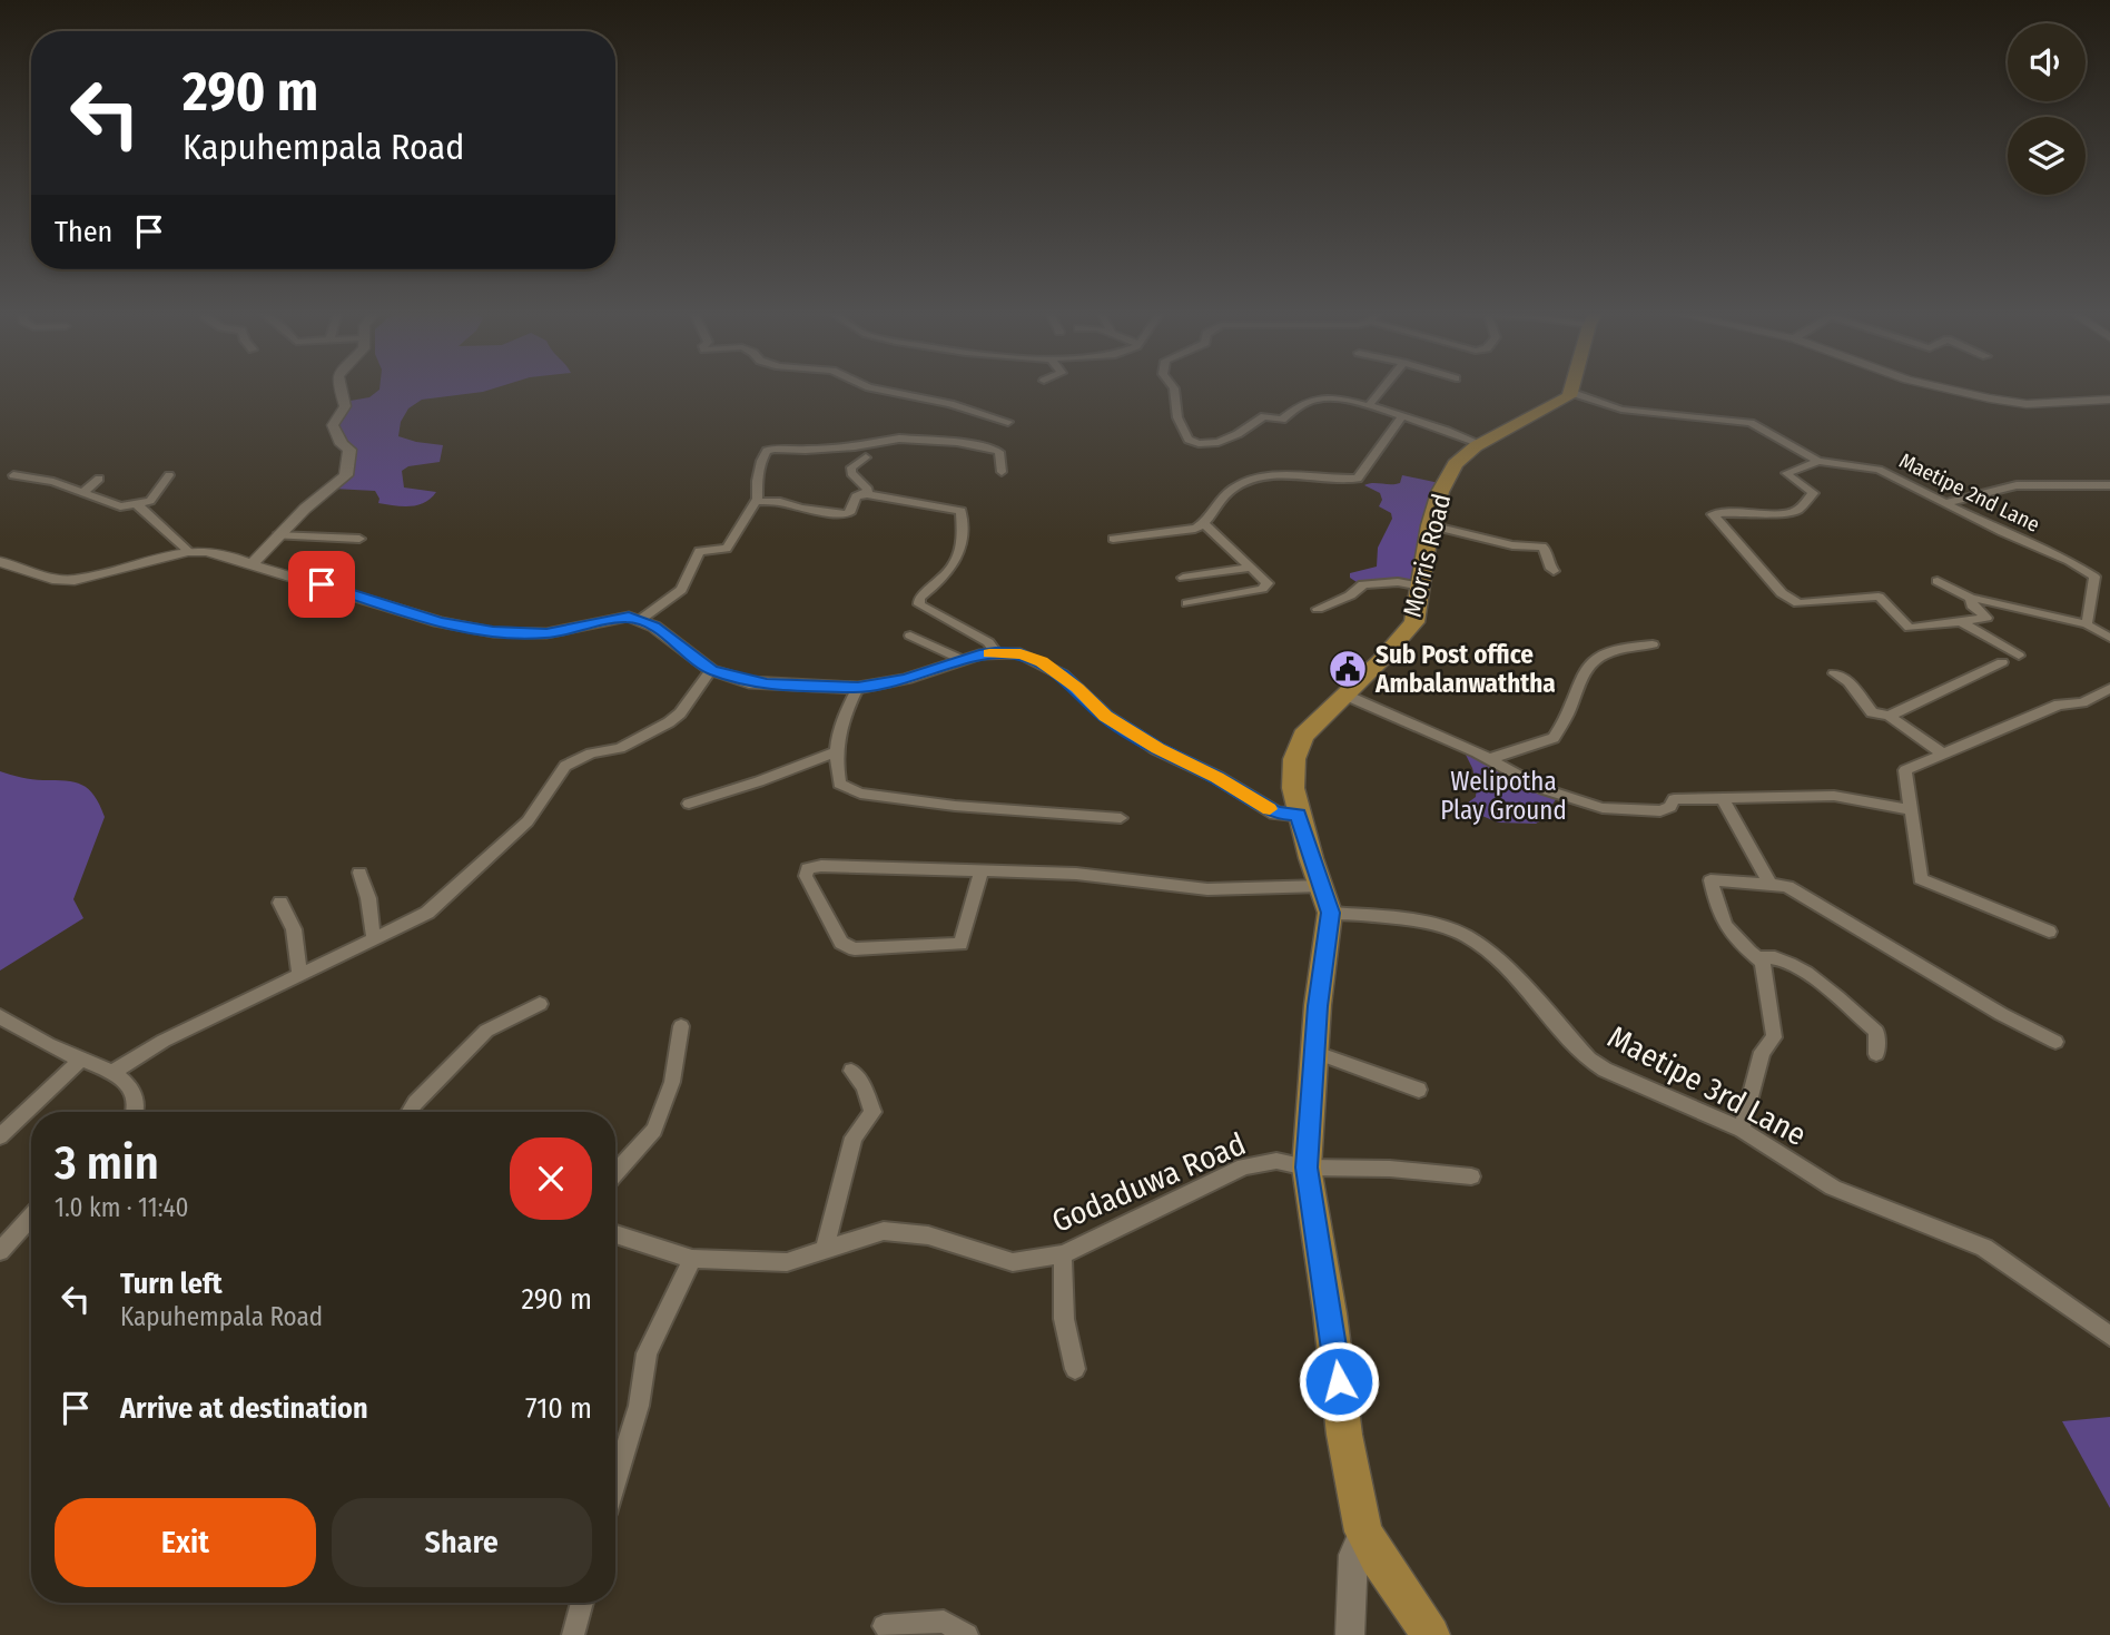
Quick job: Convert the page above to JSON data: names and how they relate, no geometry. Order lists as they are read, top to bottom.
{
  "streets": {
    "main road": ["Morris Road"],
    "street": ["Maetipe 2nd Lane", "Maetipe 3rd Lane", "Godaduwa Road"]
  },
  "crossings": [
    ["Maetipe 2nd Lane", "Morris Road"],
    ["Morris Road", "Maetipe 3rd Lane"],
    ["Morris Road", "Godaduwa Road"]
  ],
  "parks": ["Welipotha Play Ground"],
  "places": {
    "public building": ["Sub Post office Ambalanwaththa"]
  },
  "page": {
    "turn": ["290 m", "Kapuhempala Road"],
    "then": "Then",
    "heading": ["3 min", "1.0 km · 11:40"],
    "list": [
      {
        "name": "Turn left",
        "note": "Kapuhempala Road",
        "value": "290 m"
      },
      {
        "name": "Arrive at destination",
        "value": "710 m"
      }
    ],
    "buttons": ["Exit", "Share"]
  }
}
